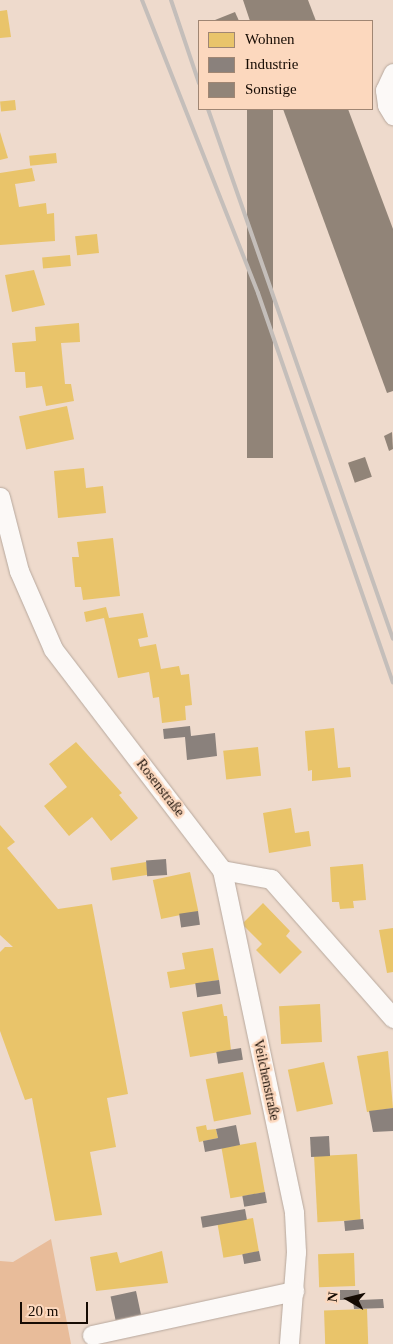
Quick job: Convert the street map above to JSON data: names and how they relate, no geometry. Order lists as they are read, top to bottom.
{
  "streets": {
    "street": ["Rosenstraße", "Veilchenstraße"]
  },
  "crossings": [
    ["Rosenstraße", "Veilchenstraße"]
  ],
  "legend": ["Wohnen", "Industrie", "Sonstige"],
  "scale_bar": "20 m",
  "north": "left"
}
